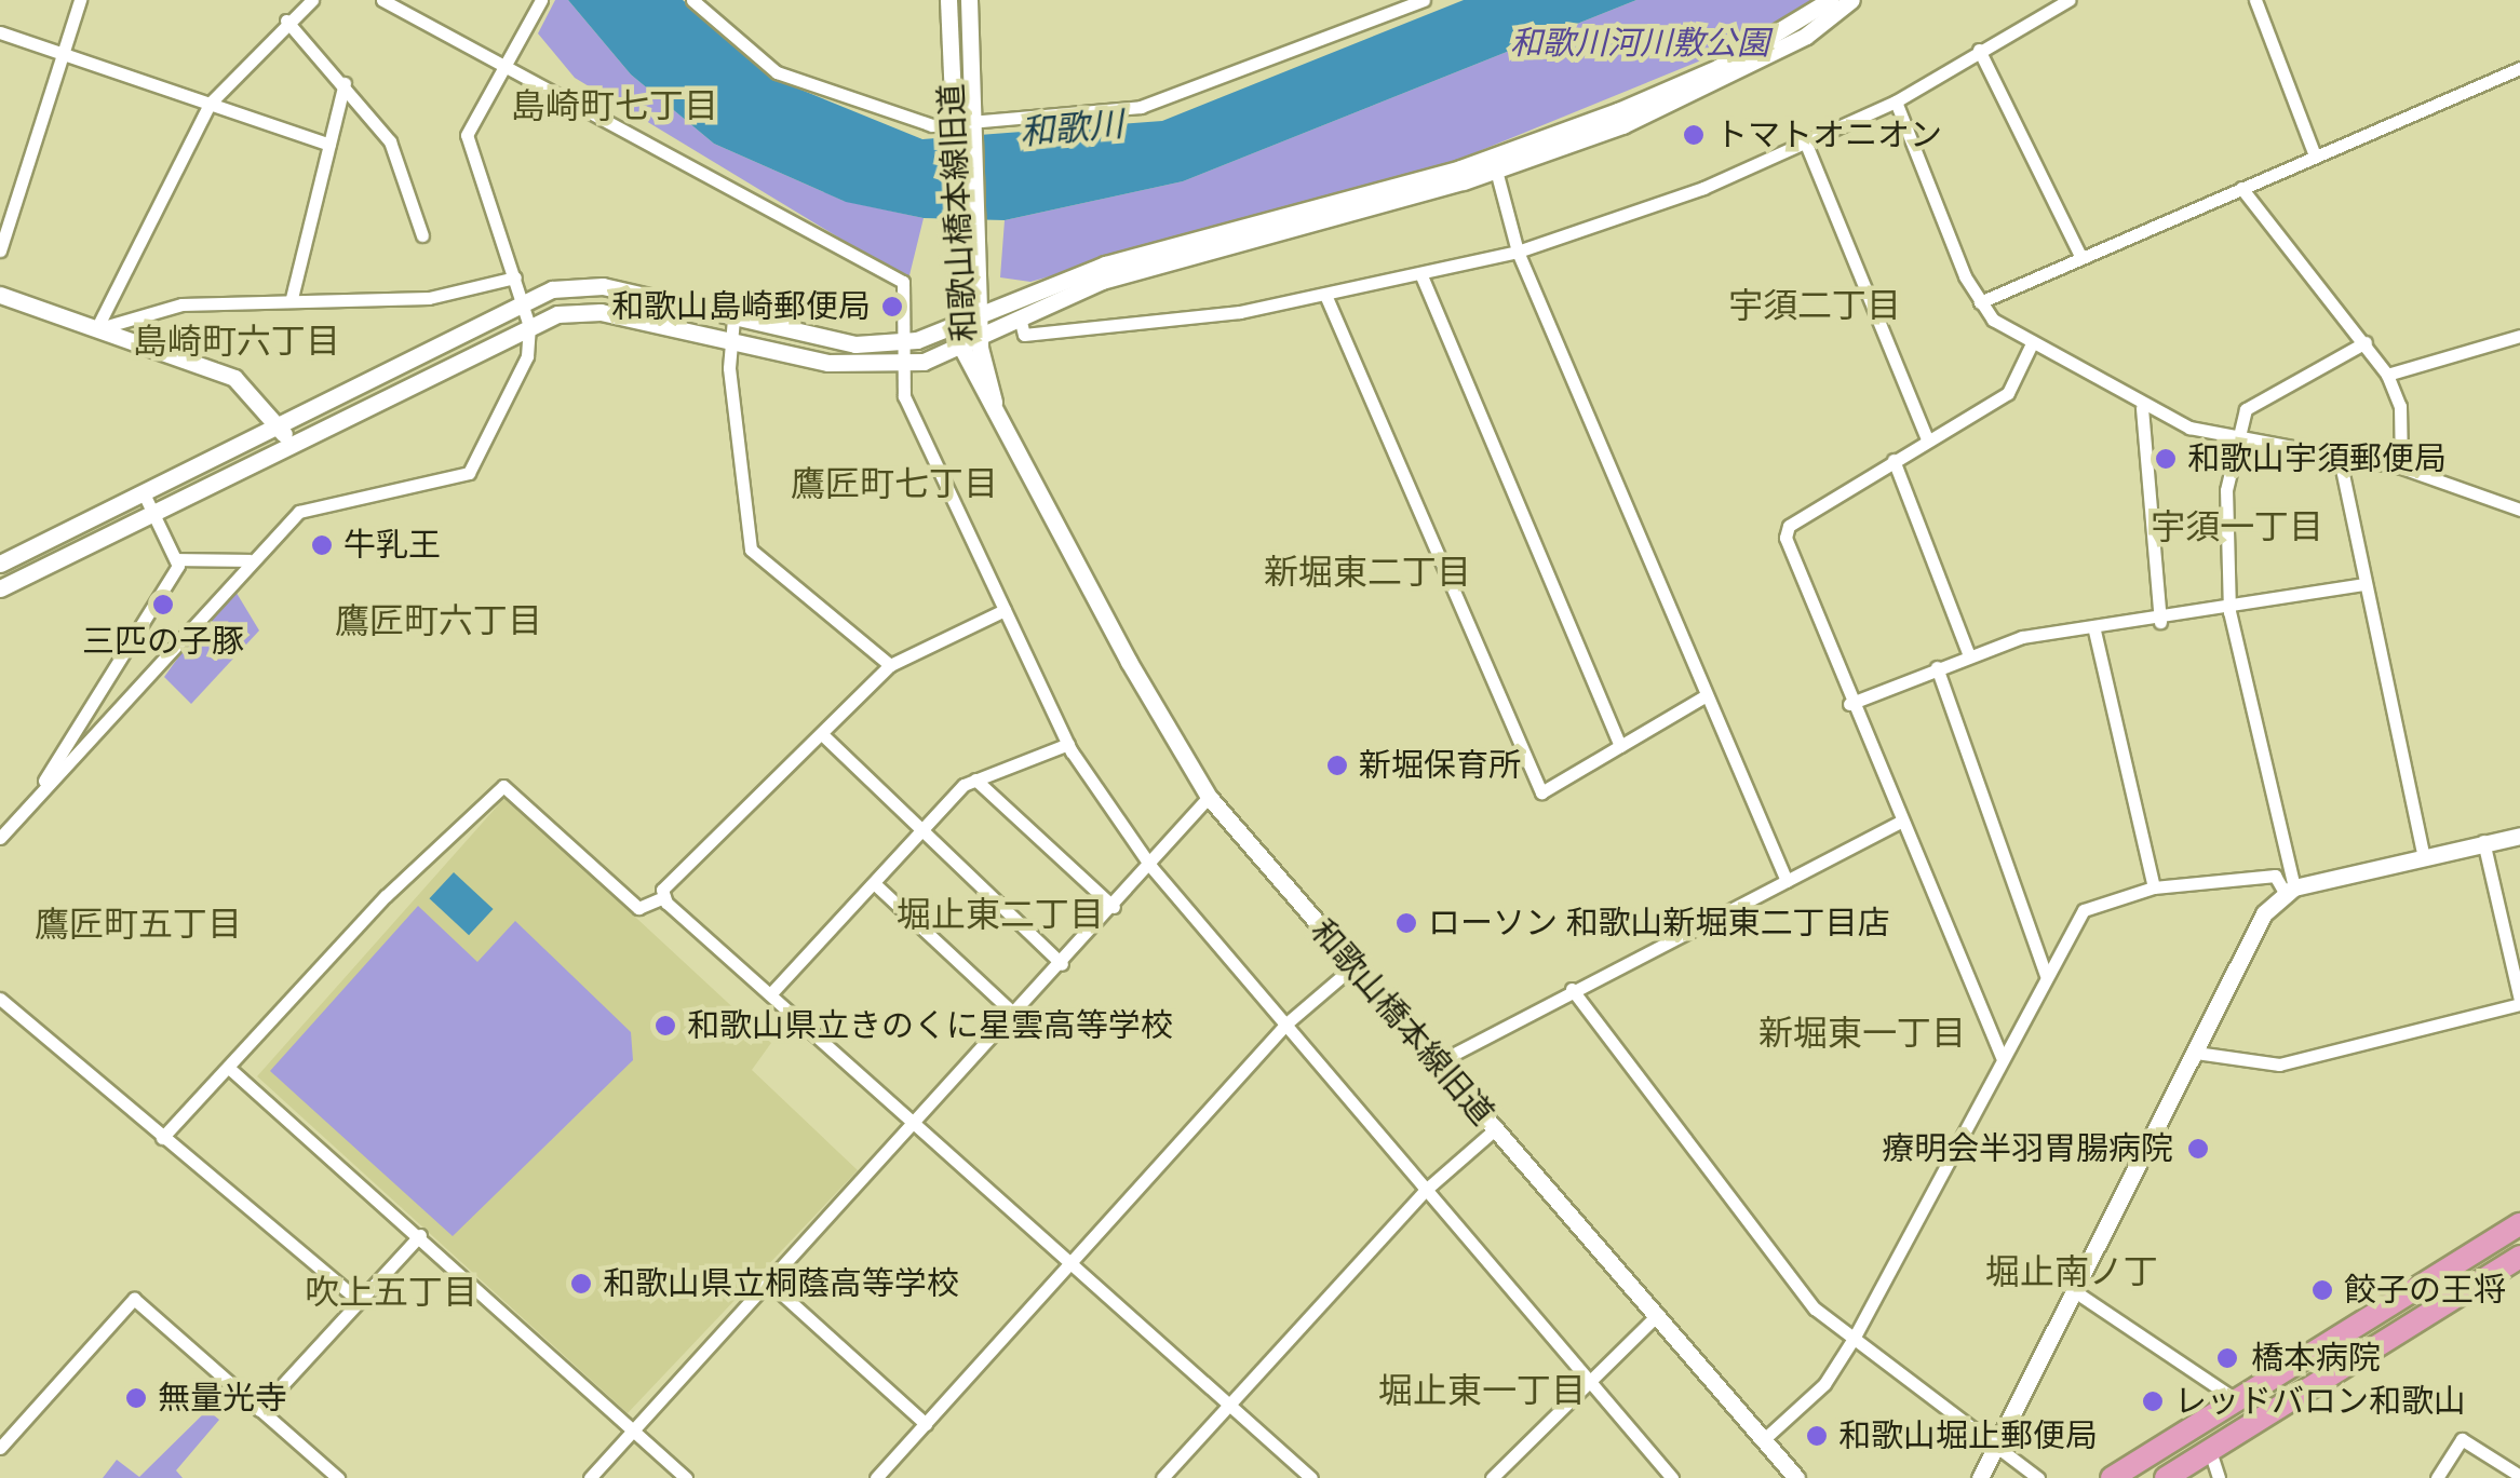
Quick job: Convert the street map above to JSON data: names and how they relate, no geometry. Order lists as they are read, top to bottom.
{
  "streets": {
    "street": ["和歌山橋本線旧道"]
  },
  "districts": [
    "島崎町七丁目",
    "宇須二丁目",
    "島崎町六丁目",
    "鷹匠町七丁目",
    "宇須一丁目",
    "新堀東二丁目",
    "鷹匠町六丁目",
    "堀止東二丁目",
    "鷹匠町五丁目",
    "新堀東一丁目",
    "堀止南ノ丁",
    "吹上五丁目",
    "堀止東一丁目"
  ],
  "water": ["和歌川"],
  "parks": ["和歌川河川敷公園"],
  "places": [
    "トマトオニオン",
    "和歌山島崎郵便局",
    "和歌山宇須郵便局",
    "牛乳王",
    "三匹の子豚",
    "新堀保育所",
    "ローソン 和歌山新堀東二丁目店",
    "和歌山県立きのくに星雲高等学校",
    "療明会半羽胃腸病院",
    "和歌山県立桐蔭高等学校",
    "餃子の王将",
    "橋本病院",
    "無量光寺",
    "レッドバロン和歌山",
    "和歌山堀止郵便局"
  ]
}
